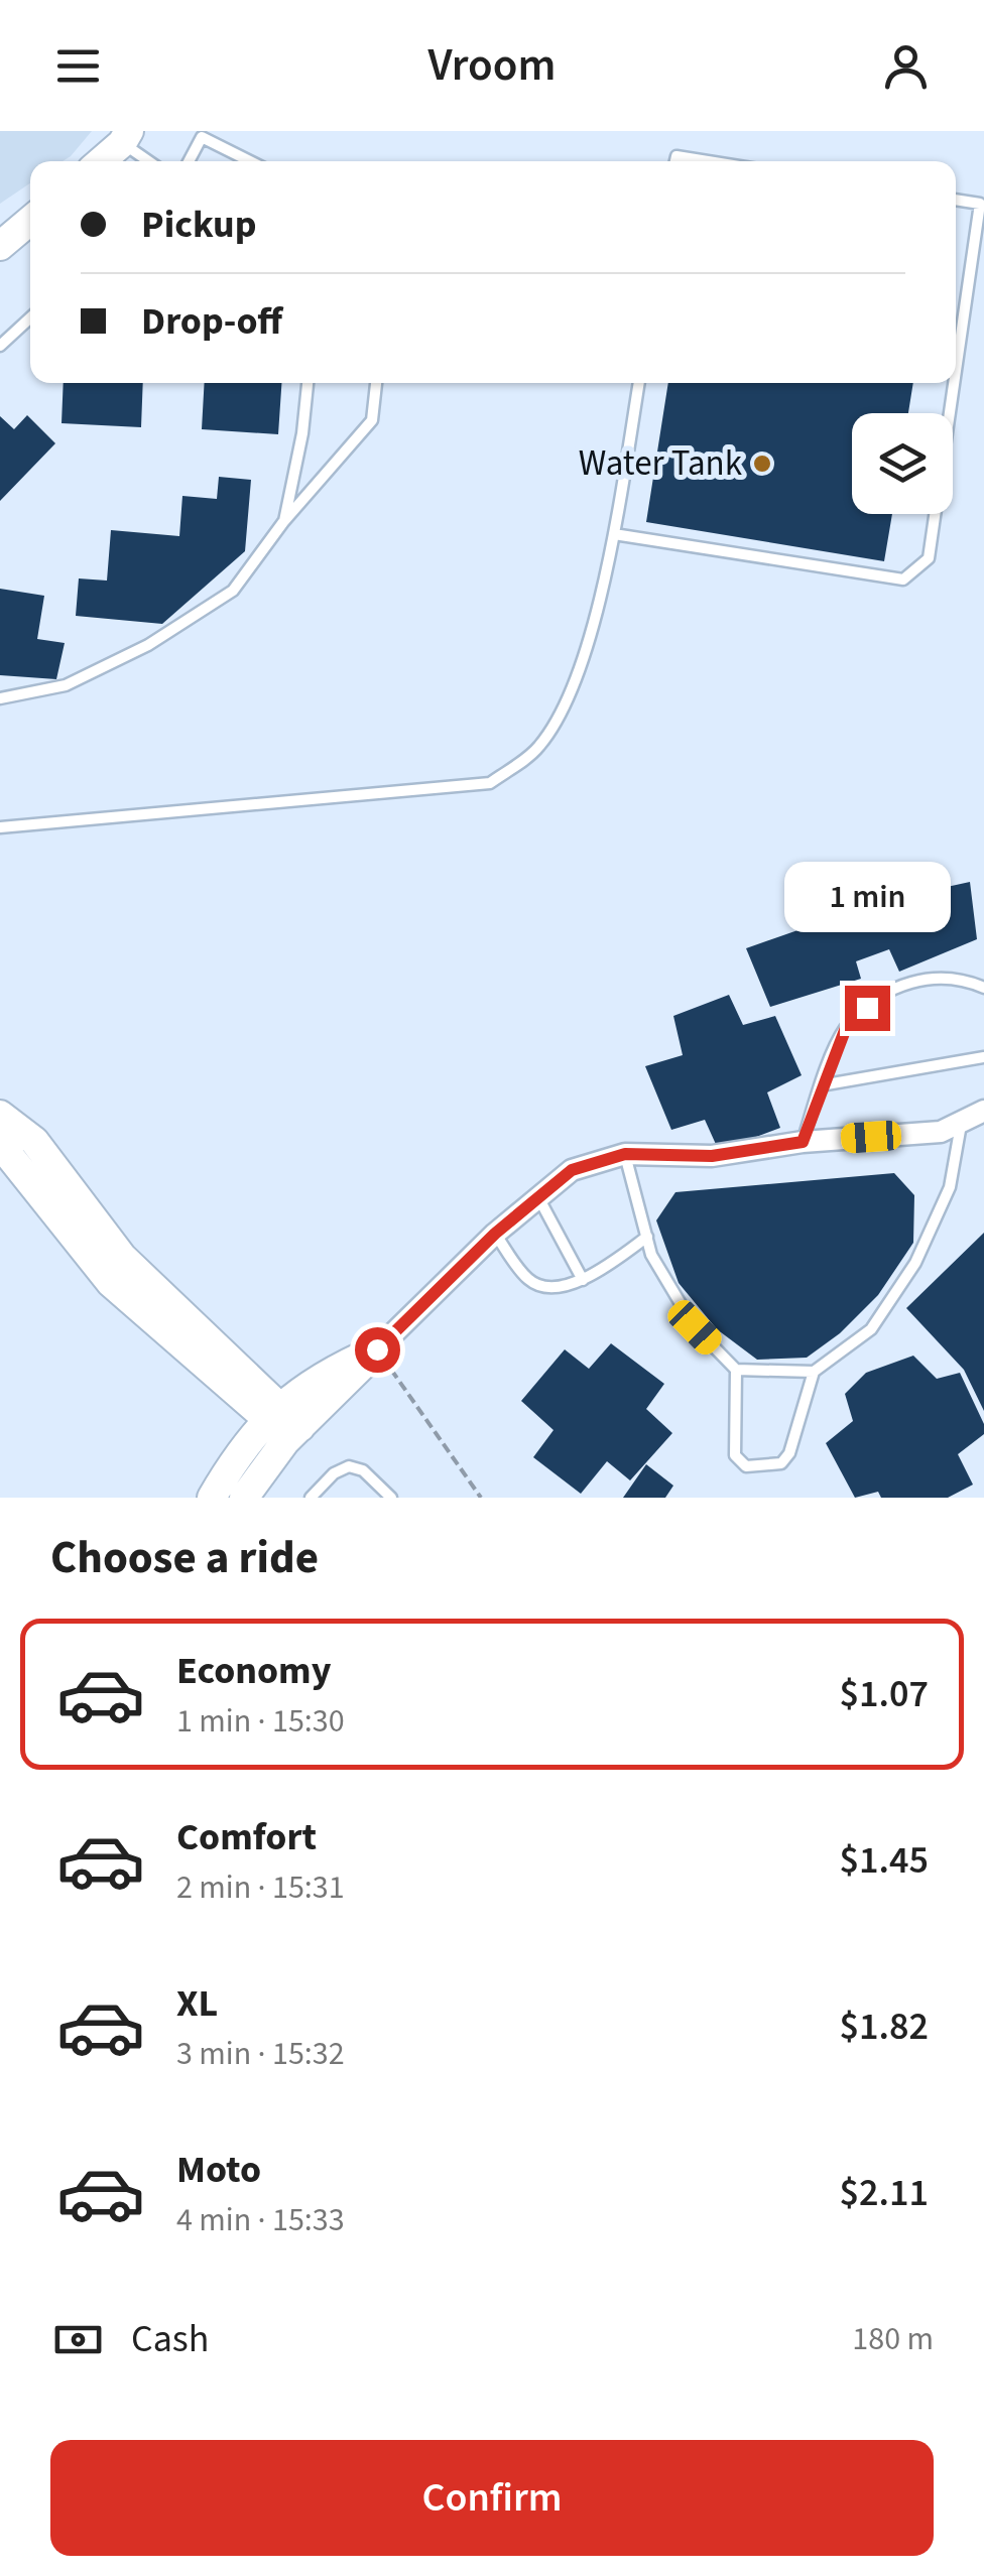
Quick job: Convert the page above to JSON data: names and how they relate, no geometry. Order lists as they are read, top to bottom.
{
  "places": ["Water Tank"],
  "page": {
    "header": "Vroom",
    "banner": ["Pickup", "Drop-off"],
    "bubble": "1 min",
    "heading": "Choose a ride",
    "list": [
      {
        "name": "Economy",
        "note": "1 min · 15:30",
        "value": "$1.07"
      },
      {
        "name": "Comfort",
        "note": "2 min · 15:31",
        "value": "$1.45"
      },
      {
        "name": "XL",
        "note": "3 min · 15:32",
        "value": "$1.82"
      },
      {
        "name": "Moto",
        "note": "4 min · 15:33",
        "value": "$2.11"
      }
    ],
    "pay": ["Cash", "180 m"],
    "buttons": "Confirm"
  }
}
